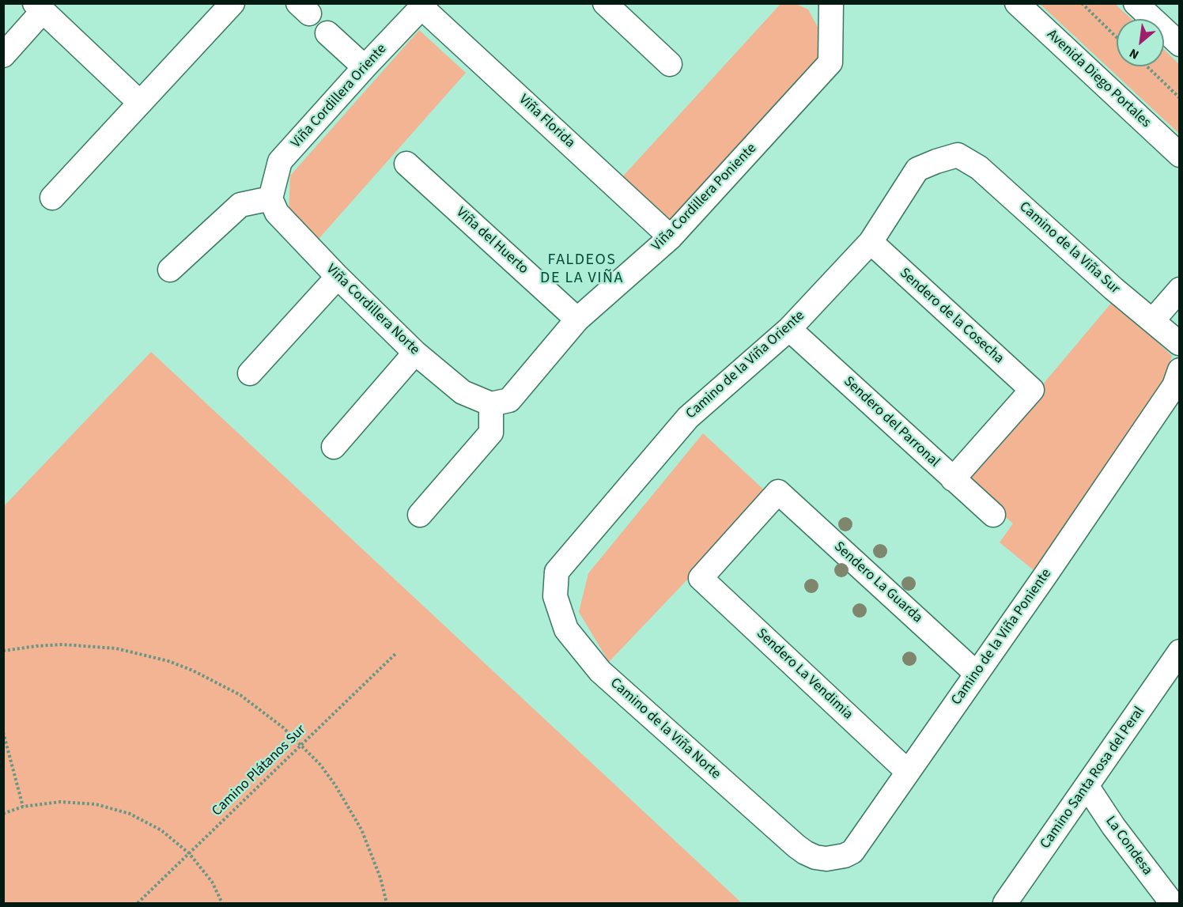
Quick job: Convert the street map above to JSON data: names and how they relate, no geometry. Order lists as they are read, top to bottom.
{
  "streets": {
    "street": [
      "Avenida Diego Portales",
      "Viña Cordillera Oriente",
      "Viña Florida",
      "Viña Cordillera Poniente",
      "Viña del Huerto",
      "Camino de la Viña Sur",
      "Viña Cordillera Norte",
      "Sendero de la Cosecha",
      "Camino de la Viña Oriente",
      "Sendero del Parronal",
      "Sendero La Guarda",
      "Camino de la Viña Poniente",
      "Sendero La Vendimia",
      "Camino de la Viña Norte",
      "Camino Santa Rosa del Peral",
      "La Condesa"
    ],
    "path": ["Camino Plátanos Sur"]
  },
  "crossings": [
    ["Viña Cordillera Oriente", "Viña Florida"],
    ["Viña Cordillera Oriente", "Viña Cordillera Norte"],
    ["Viña Florida", "Viña Cordillera Poniente"],
    ["Viña Cordillera Poniente", "Viña del Huerto"],
    ["Viña Cordillera Poniente", "Viña Cordillera Norte"],
    ["Camino de la Viña Sur", "Camino de la Viña Oriente"],
    ["Sendero de la Cosecha", "Camino de la Viña Oriente"],
    ["Sendero de la Cosecha", "Sendero del Parronal"],
    ["Camino de la Viña Oriente", "Sendero del Parronal"],
    ["Camino de la Viña Oriente", "Camino de la Viña Norte"],
    ["Sendero La Guarda", "Camino de la Viña Poniente"],
    ["Sendero La Guarda", "Sendero La Vendimia"],
    ["Camino de la Viña Poniente", "Sendero La Vendimia"],
    ["Camino de la Viña Poniente", "Camino de la Viña Norte"],
    ["Camino Santa Rosa del Peral", "La Condesa"]
  ],
  "districts": ["FALDEOS DE LA VIÑA"],
  "north": "bottom left"
}
